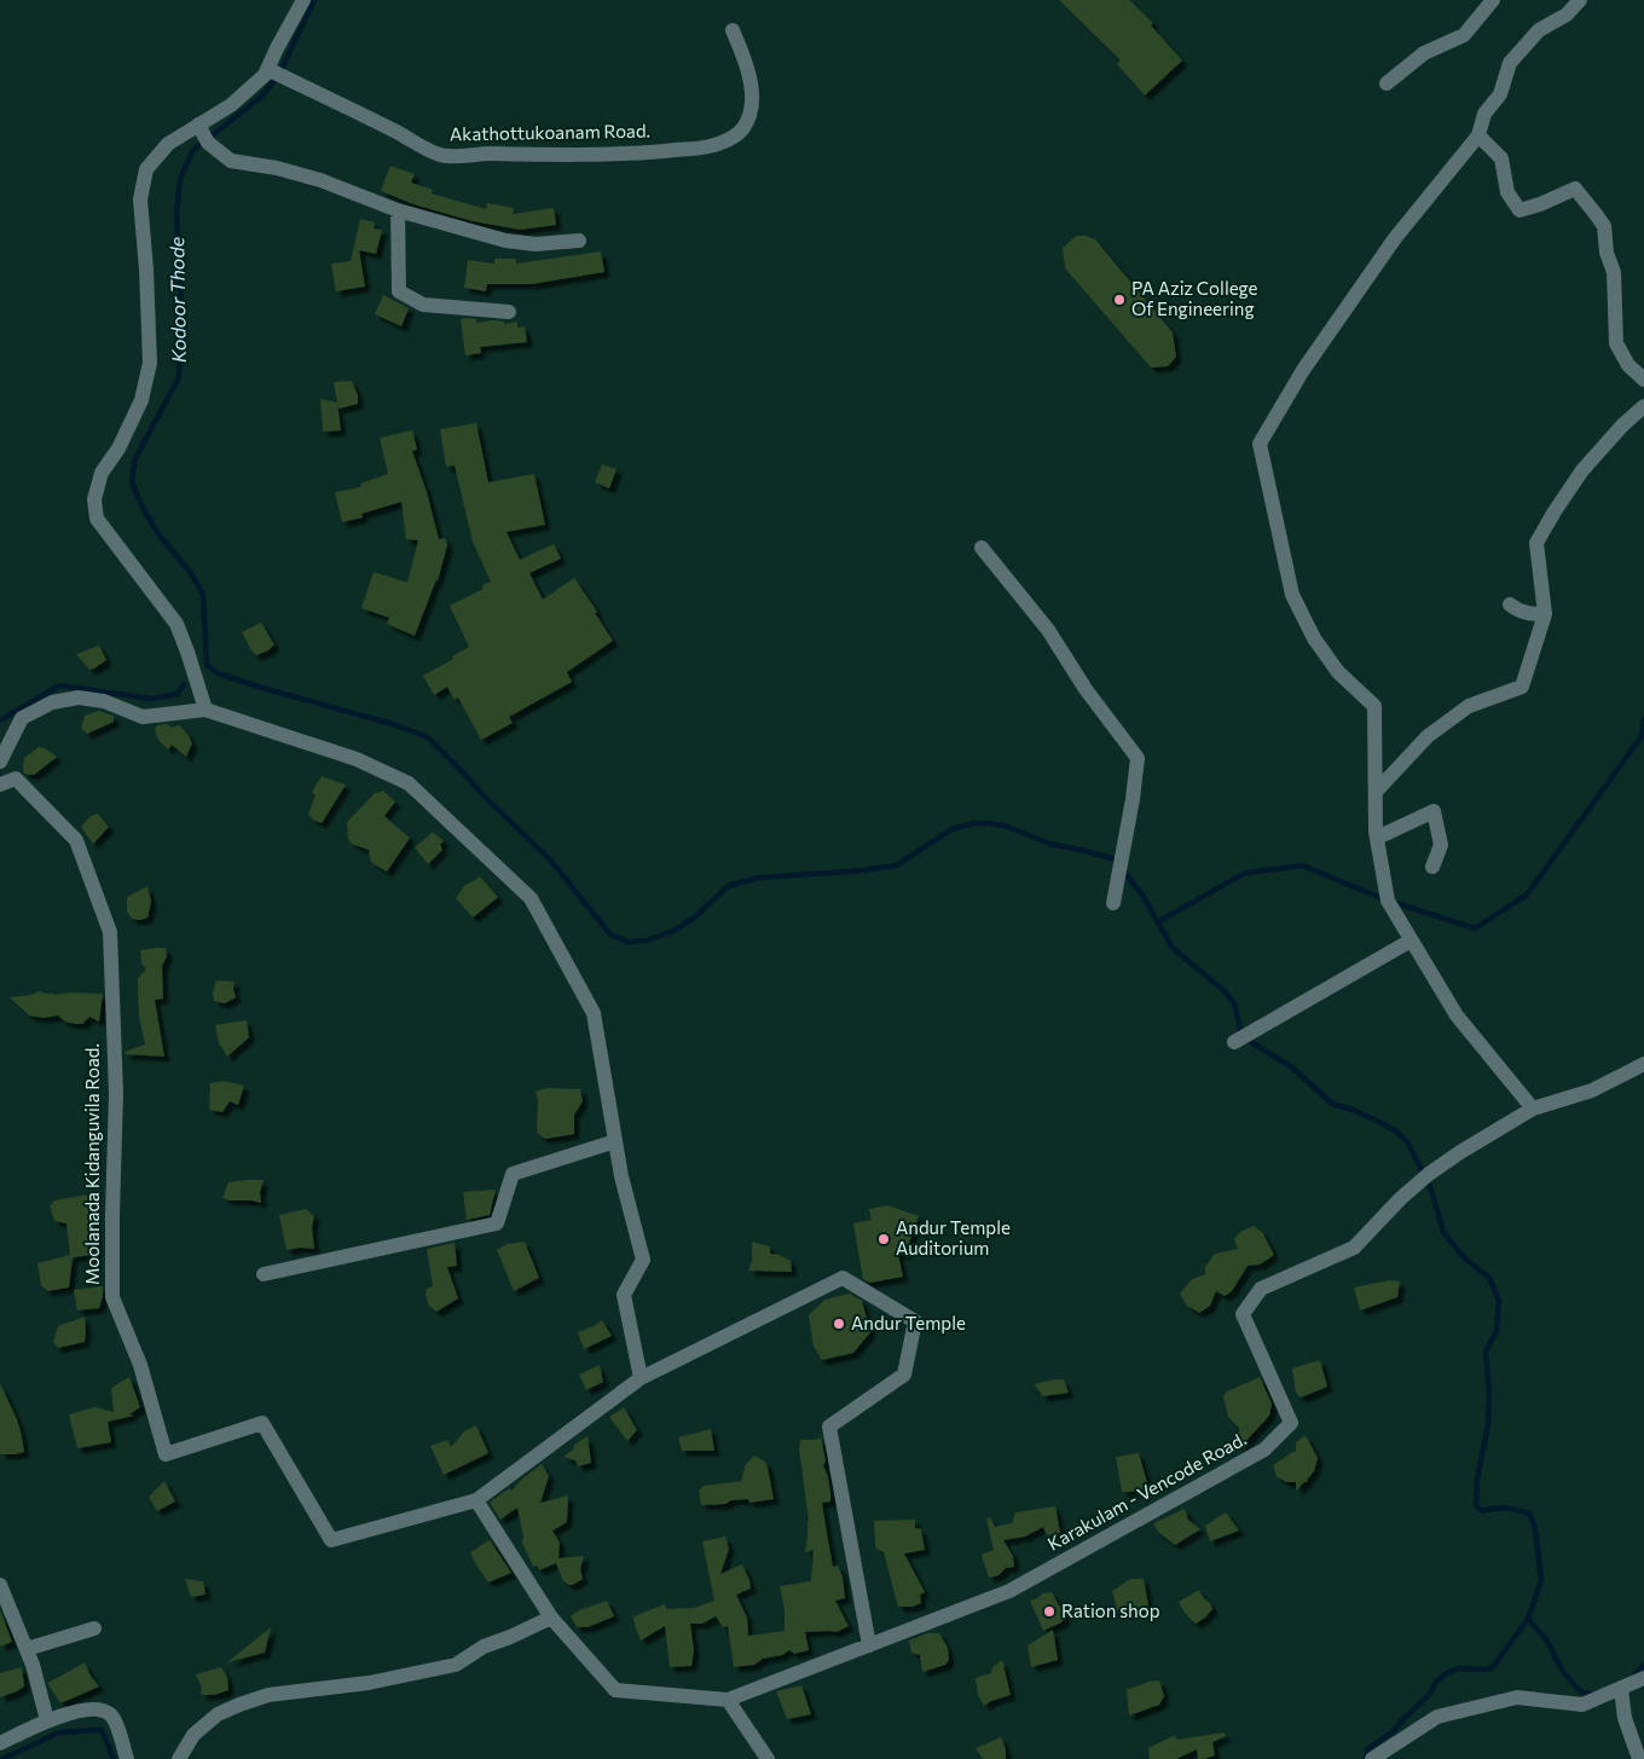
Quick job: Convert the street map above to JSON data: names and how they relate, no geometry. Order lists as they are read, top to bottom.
{
  "streets": {
    "street": ["Akathottukoanam Road.", "Moolanada Kidanguvila Road.", "Karakulam - Vencode Road."]
  },
  "water": ["Kodoor Thode"],
  "places": [
    "PA Aziz College Of Engineering",
    "Andur Temple Auditorium",
    "Andur Temple",
    "Ration shop"
  ]
}
